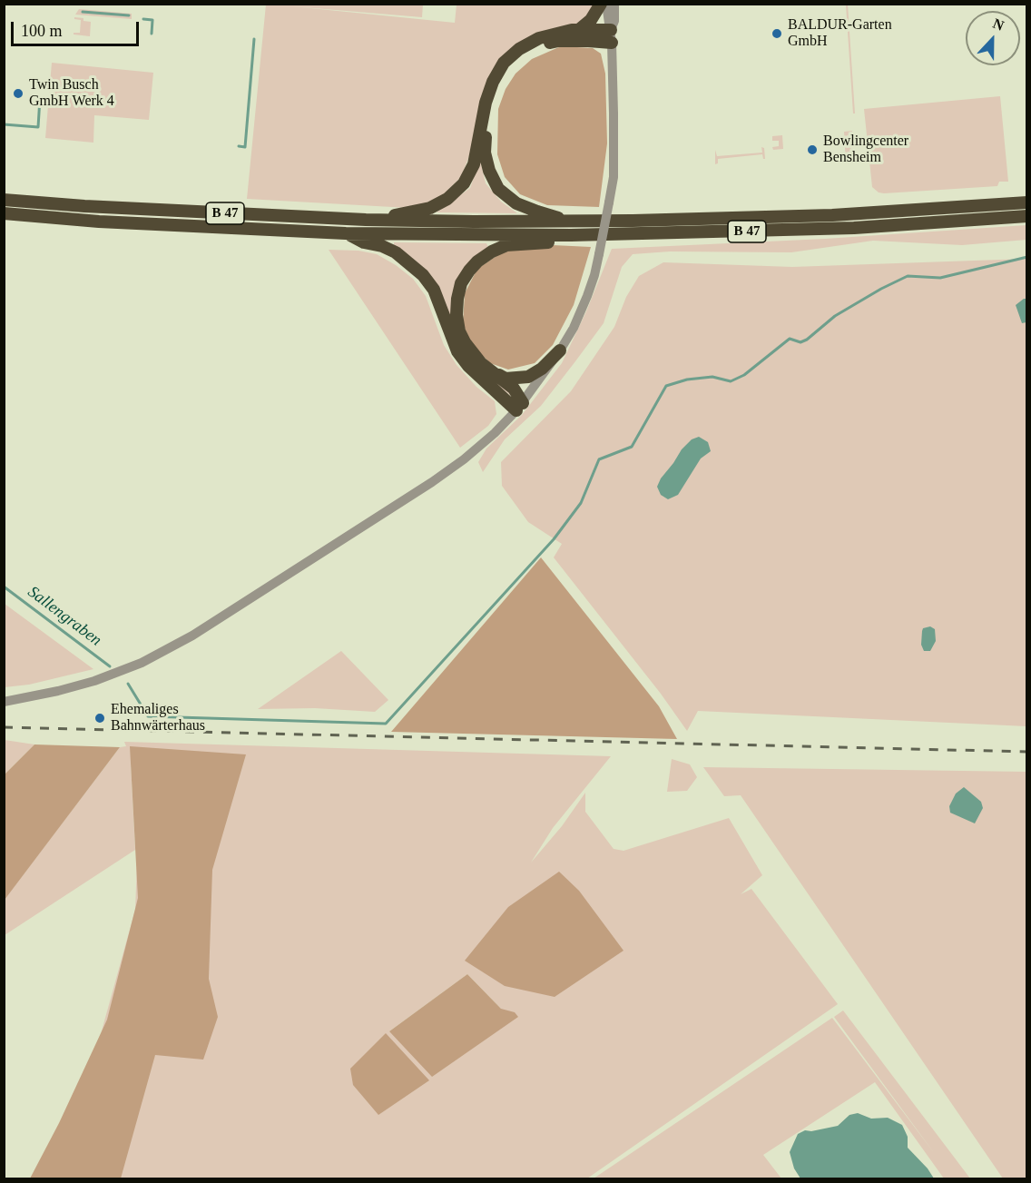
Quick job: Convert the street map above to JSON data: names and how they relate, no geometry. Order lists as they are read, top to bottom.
{
  "streets": {
    "highway": ["B 47"]
  },
  "water": ["Sallengraben"],
  "places": [
    "BALDUR-Garten GmbH",
    "Twin Busch GmbH Werk 4",
    "Bowlingcenter Bensheim",
    "Ehemaliges Bahnwärterhaus"
  ],
  "scale_bar": "100 m",
  "north": "top"
}
